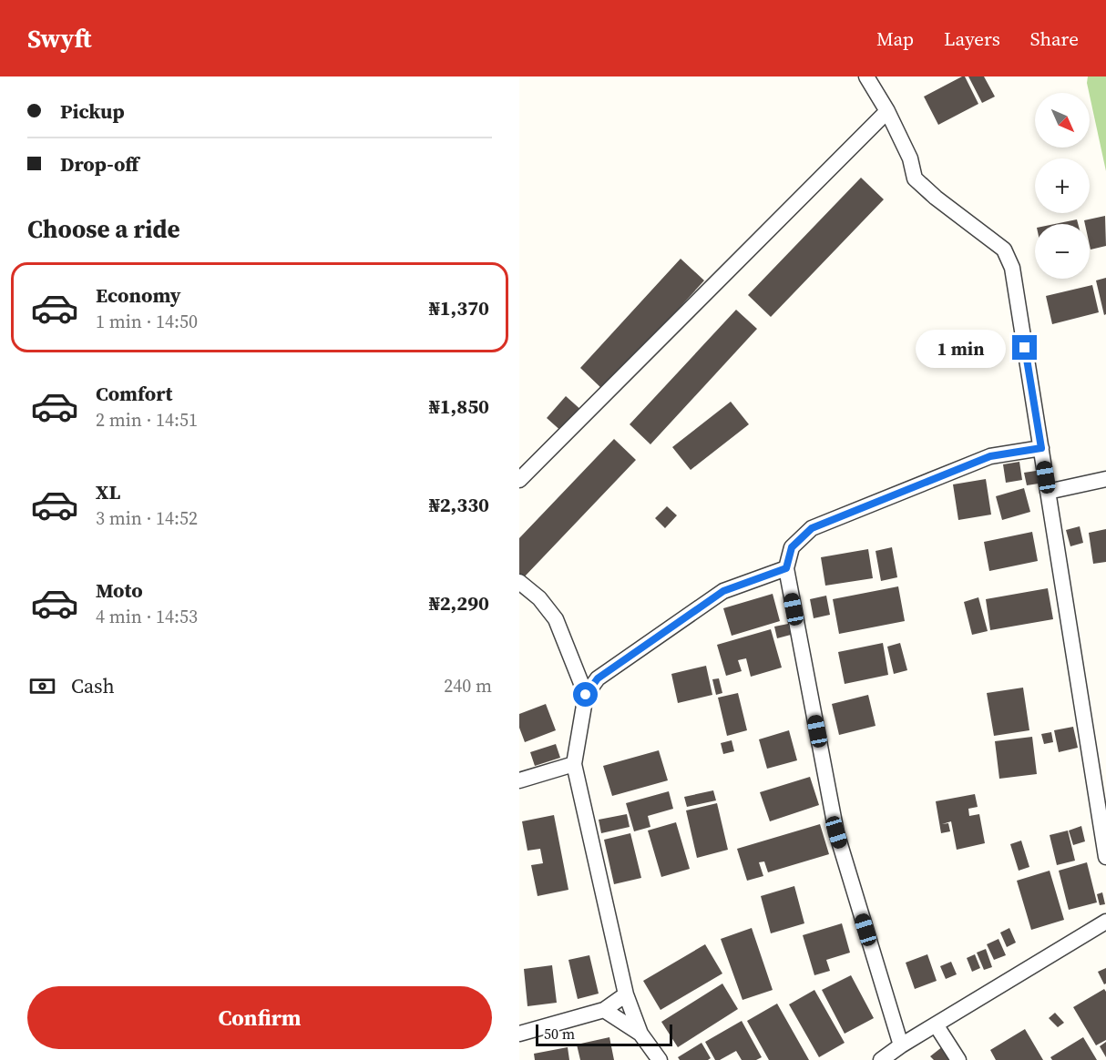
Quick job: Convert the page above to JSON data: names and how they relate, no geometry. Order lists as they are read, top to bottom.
{
  "scale_bar": "50 m",
  "north": "bottom right",
  "page": {
    "header": "Swyft",
    "nav": ["Map", "Layers", "Share"],
    "banner": ["Pickup", "Drop-off"],
    "map_buttons": ["+", "−"],
    "heading": "Choose a ride",
    "list": [
      {
        "name": "Economy",
        "note": "1 min · 14:50",
        "value": "₦1,370"
      },
      {
        "name": "Comfort",
        "note": "2 min · 14:51",
        "value": "₦1,850"
      },
      {
        "name": "XL",
        "note": "3 min · 14:52",
        "value": "₦2,330"
      },
      {
        "name": "Moto",
        "note": "4 min · 14:53",
        "value": "₦2,290"
      }
    ],
    "bubble": "1 min",
    "pay": ["Cash", "240 m"],
    "buttons": "Confirm",
    "scale": "50 m"
  }
}
